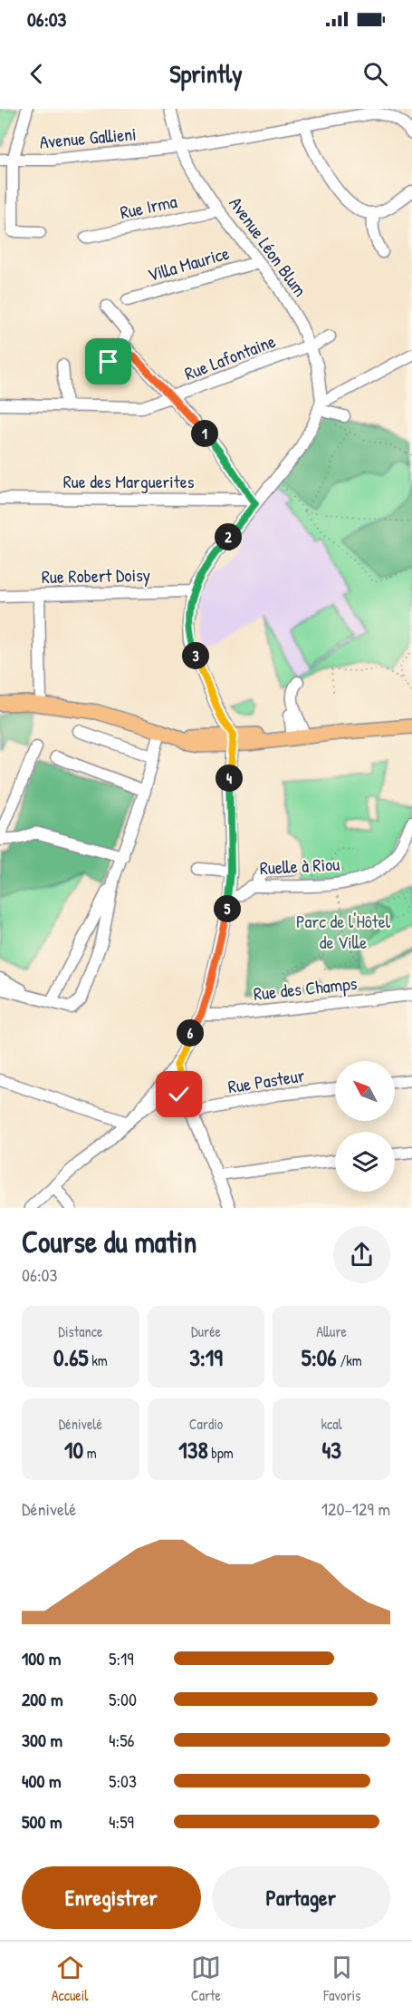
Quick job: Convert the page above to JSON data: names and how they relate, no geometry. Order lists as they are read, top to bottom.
{
  "streets": {
    "street": [
      "Avenue Gallieni",
      "Rue Irma",
      "Avenue Léon Blum",
      "Villa Maurice",
      "Rue Lafontaine",
      "Rue des Marguerites",
      "Rue Robert Doisy",
      "Ruelle à Riou",
      "Rue des Champs",
      "Rue Pasteur"
    ]
  },
  "crossings": [
    ["Avenue Gallieni", "Avenue Léon Blum"],
    ["Rue Irma", "Avenue Léon Blum"],
    ["Avenue Léon Blum", "Villa Maurice"],
    ["Avenue Léon Blum", "Rue Lafontaine"]
  ],
  "parks": ["Parc de l'Hôtel de Ville"],
  "north": "top left",
  "page": {
    "status": "06:03",
    "header": "Sprintly",
    "pins": [
      "1",
      "2",
      "3",
      "4",
      "5",
      "6"
    ],
    "heading": ["Course du matin", "06:03"],
    "stats": [
      ["Distance", "0.65 km"],
      ["Durée", "3:19"],
      ["Allure", "5:06 /km"],
      ["Dénivelé", "10 m"],
      ["Cardio", "138 bpm"],
      ["kcal", "43"]
    ],
    "chart": ["Dénivelé", "120–129 m"],
    "list": [
      {
        "name": "100 m",
        "note": "5:19"
      },
      {
        "name": "200 m",
        "note": "5:00"
      },
      {
        "name": "300 m",
        "note": "4:56"
      },
      {
        "name": "400 m",
        "note": "5:03"
      },
      {
        "name": "500 m",
        "note": "4:59"
      }
    ],
    "buttons": ["Enregistrer", "Partager"],
    "tabs": ["Accueil", "Carte", "Favoris"]
  }
}
